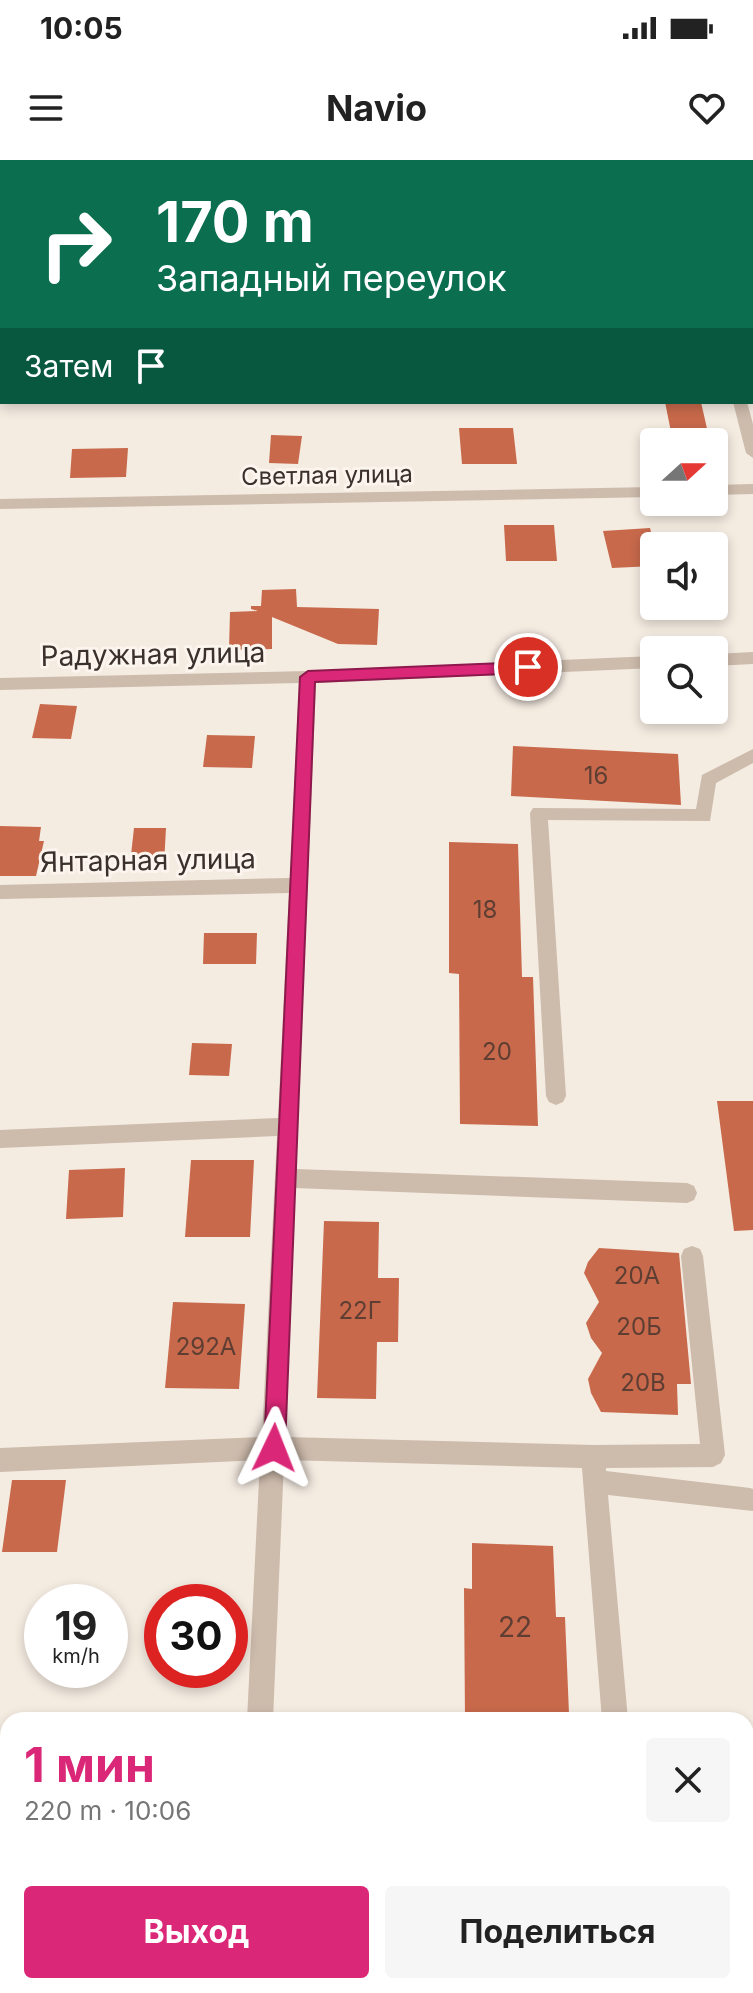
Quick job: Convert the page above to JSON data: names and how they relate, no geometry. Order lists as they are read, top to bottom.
{
  "streets": {
    "street": ["Светлая улица", "Радужная улица", "Янтарная улица"]
  },
  "house_numbers": [
    "16",
    "18",
    "20",
    "20А",
    "22Г",
    "20Б",
    "292А",
    "20В",
    "22"
  ],
  "north": "right",
  "page": {
    "status": "10:05",
    "header": "Navio",
    "turn": ["170 m", "Западный переулок"],
    "then": "Затем",
    "speed": "19 km/h",
    "limit": "30",
    "heading": ["1 мин", "220 m · 10:06"],
    "buttons": ["Выход", "Поделиться"]
  }
}
